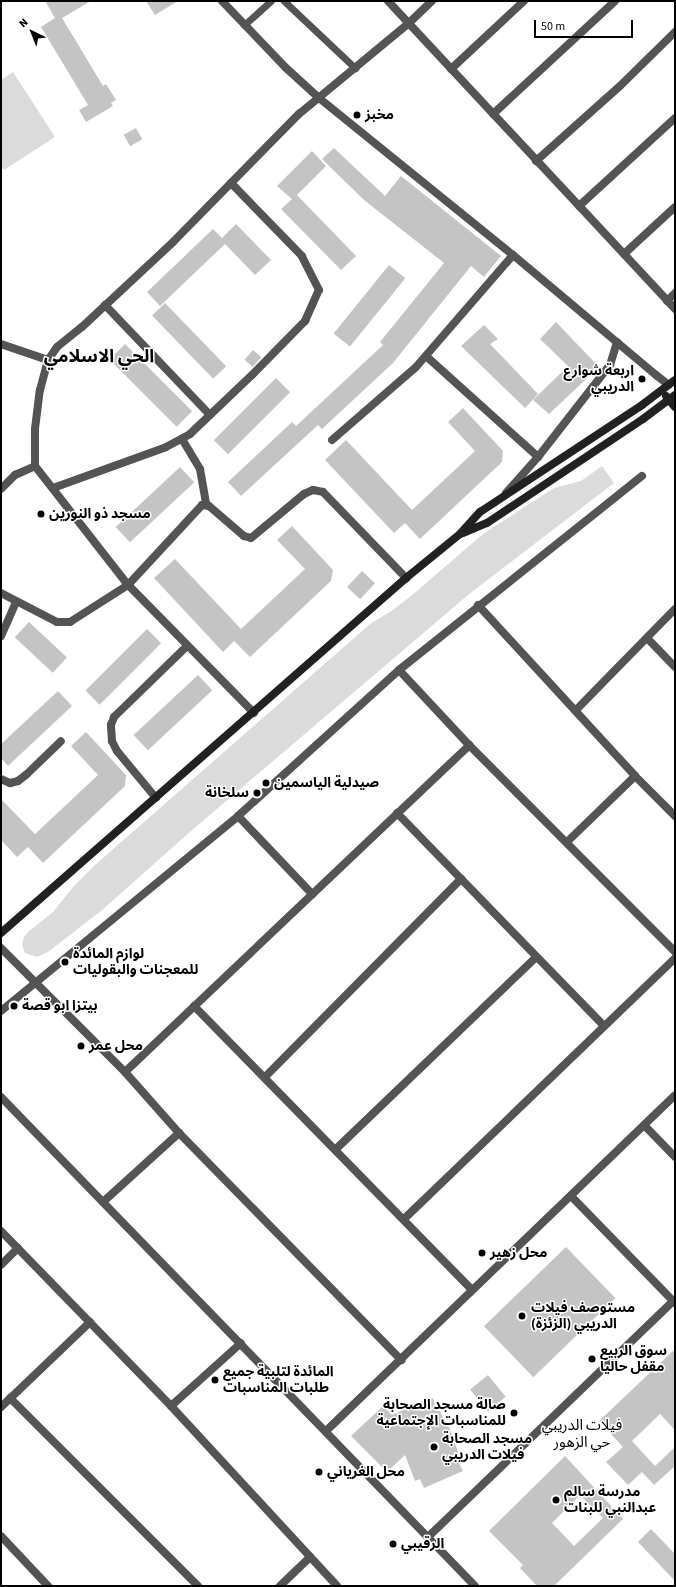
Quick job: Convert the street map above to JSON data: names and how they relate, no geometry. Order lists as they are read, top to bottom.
{
  "districts": ["الحي الاسلامي", "فيلات الدريبي حي الزهور"],
  "places": [
    "مخبز",
    "اربعة شوارع الدريبي",
    "مسجد ذو النورين",
    "صيدلية الياسمين",
    "سلخانة",
    "لوازم المائدة للمعجنات والبقوليات",
    "بيتزا ابو قصة",
    "محل عمر",
    "محل زهير",
    "مستوصف فيلات الدريبي (الزئزة)",
    "سوق الربيع مقفل حاليا",
    "المائدة لتلبية جميع طلبات المناسبات",
    "صالة مسجد الصحابة للمناسبات الإجتماعية",
    "مسجد الصحابة فيلات الدريبي",
    "محل الغرياني",
    "مدرسة سالم عبدالنبي للبنات",
    "الرقيبي"
  ],
  "scale_bar": "50 m",
  "north": "top left"
}
